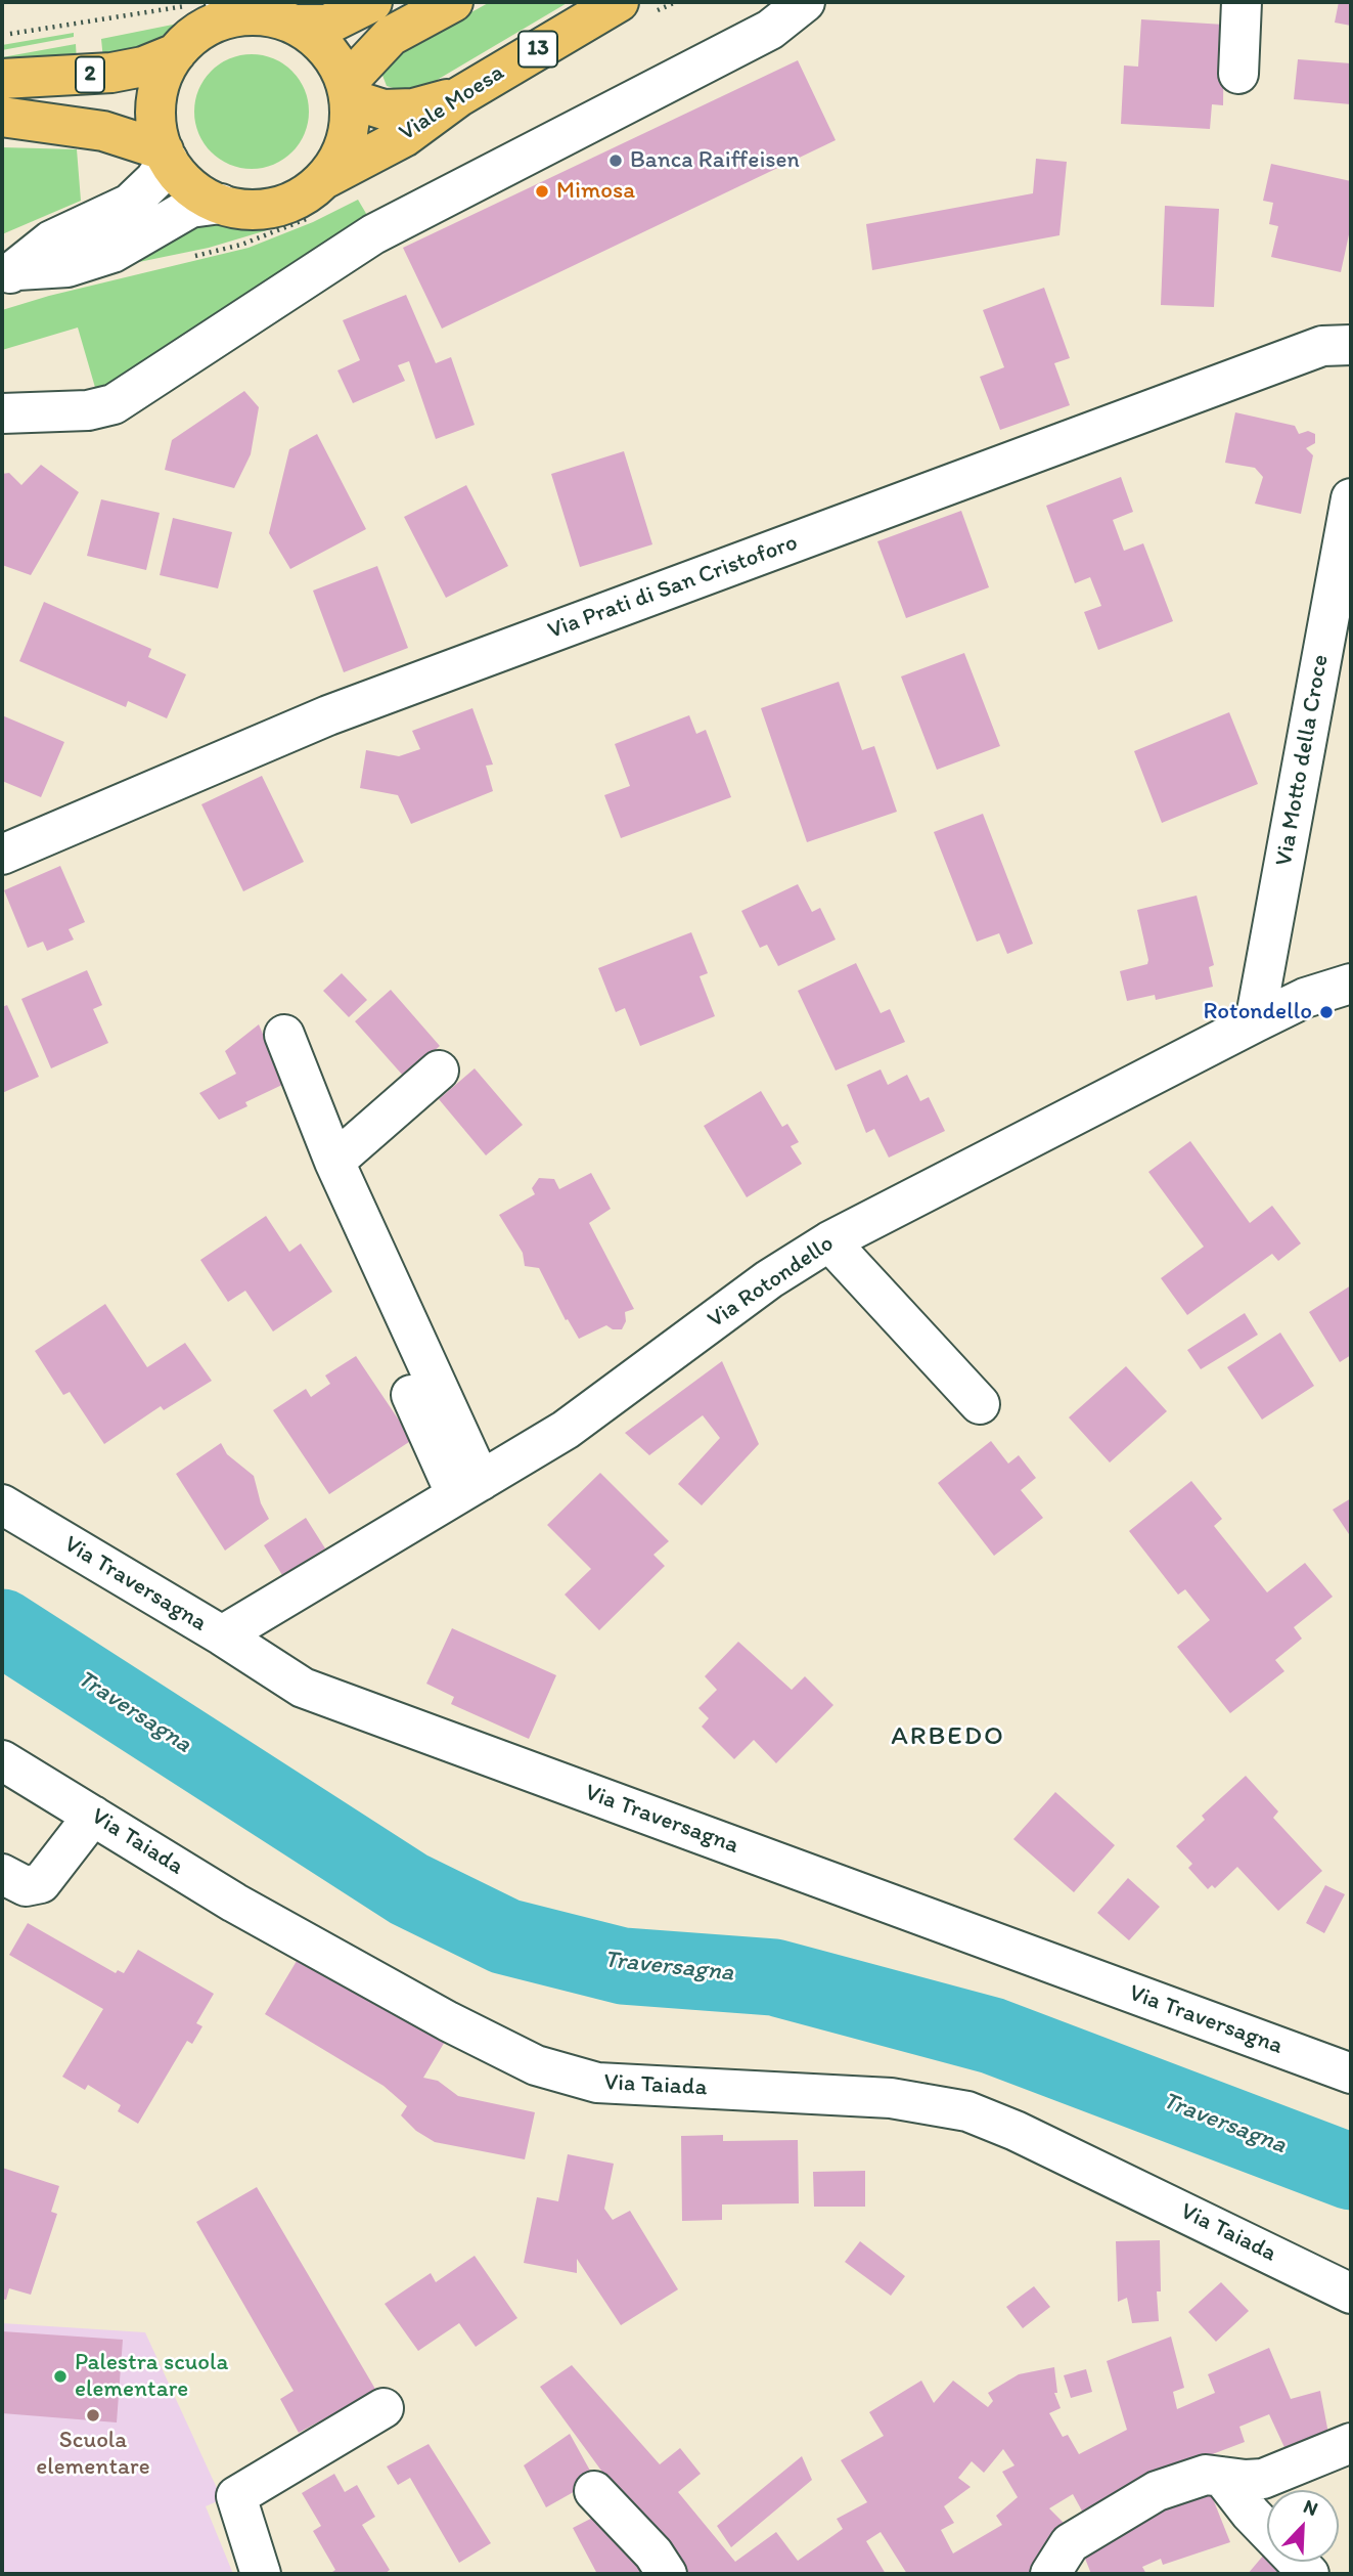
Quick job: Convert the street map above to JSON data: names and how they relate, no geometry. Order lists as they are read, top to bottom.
{
  "streets": {
    "main road": ["13", "2", "Viale Moesa"],
    "street": [
      "Via Prati di San Cristoforo",
      "Via Motto della Croce",
      "Via Rotondello",
      "Via Traversagna",
      "Via Taiada"
    ]
  },
  "crossings": [
    ["2", "Viale Moesa"],
    ["Via Motto della Croce", "Via Rotondello"],
    ["Via Rotondello", "Via Traversagna"]
  ],
  "districts": ["ARBEDO"],
  "water": ["Traversagna"],
  "places": [
    "Banca Raiffeisen",
    "Mimosa",
    "Rotondello",
    "Palestra scuola elementare",
    "Scuola elementare"
  ],
  "north": "top right"
}
